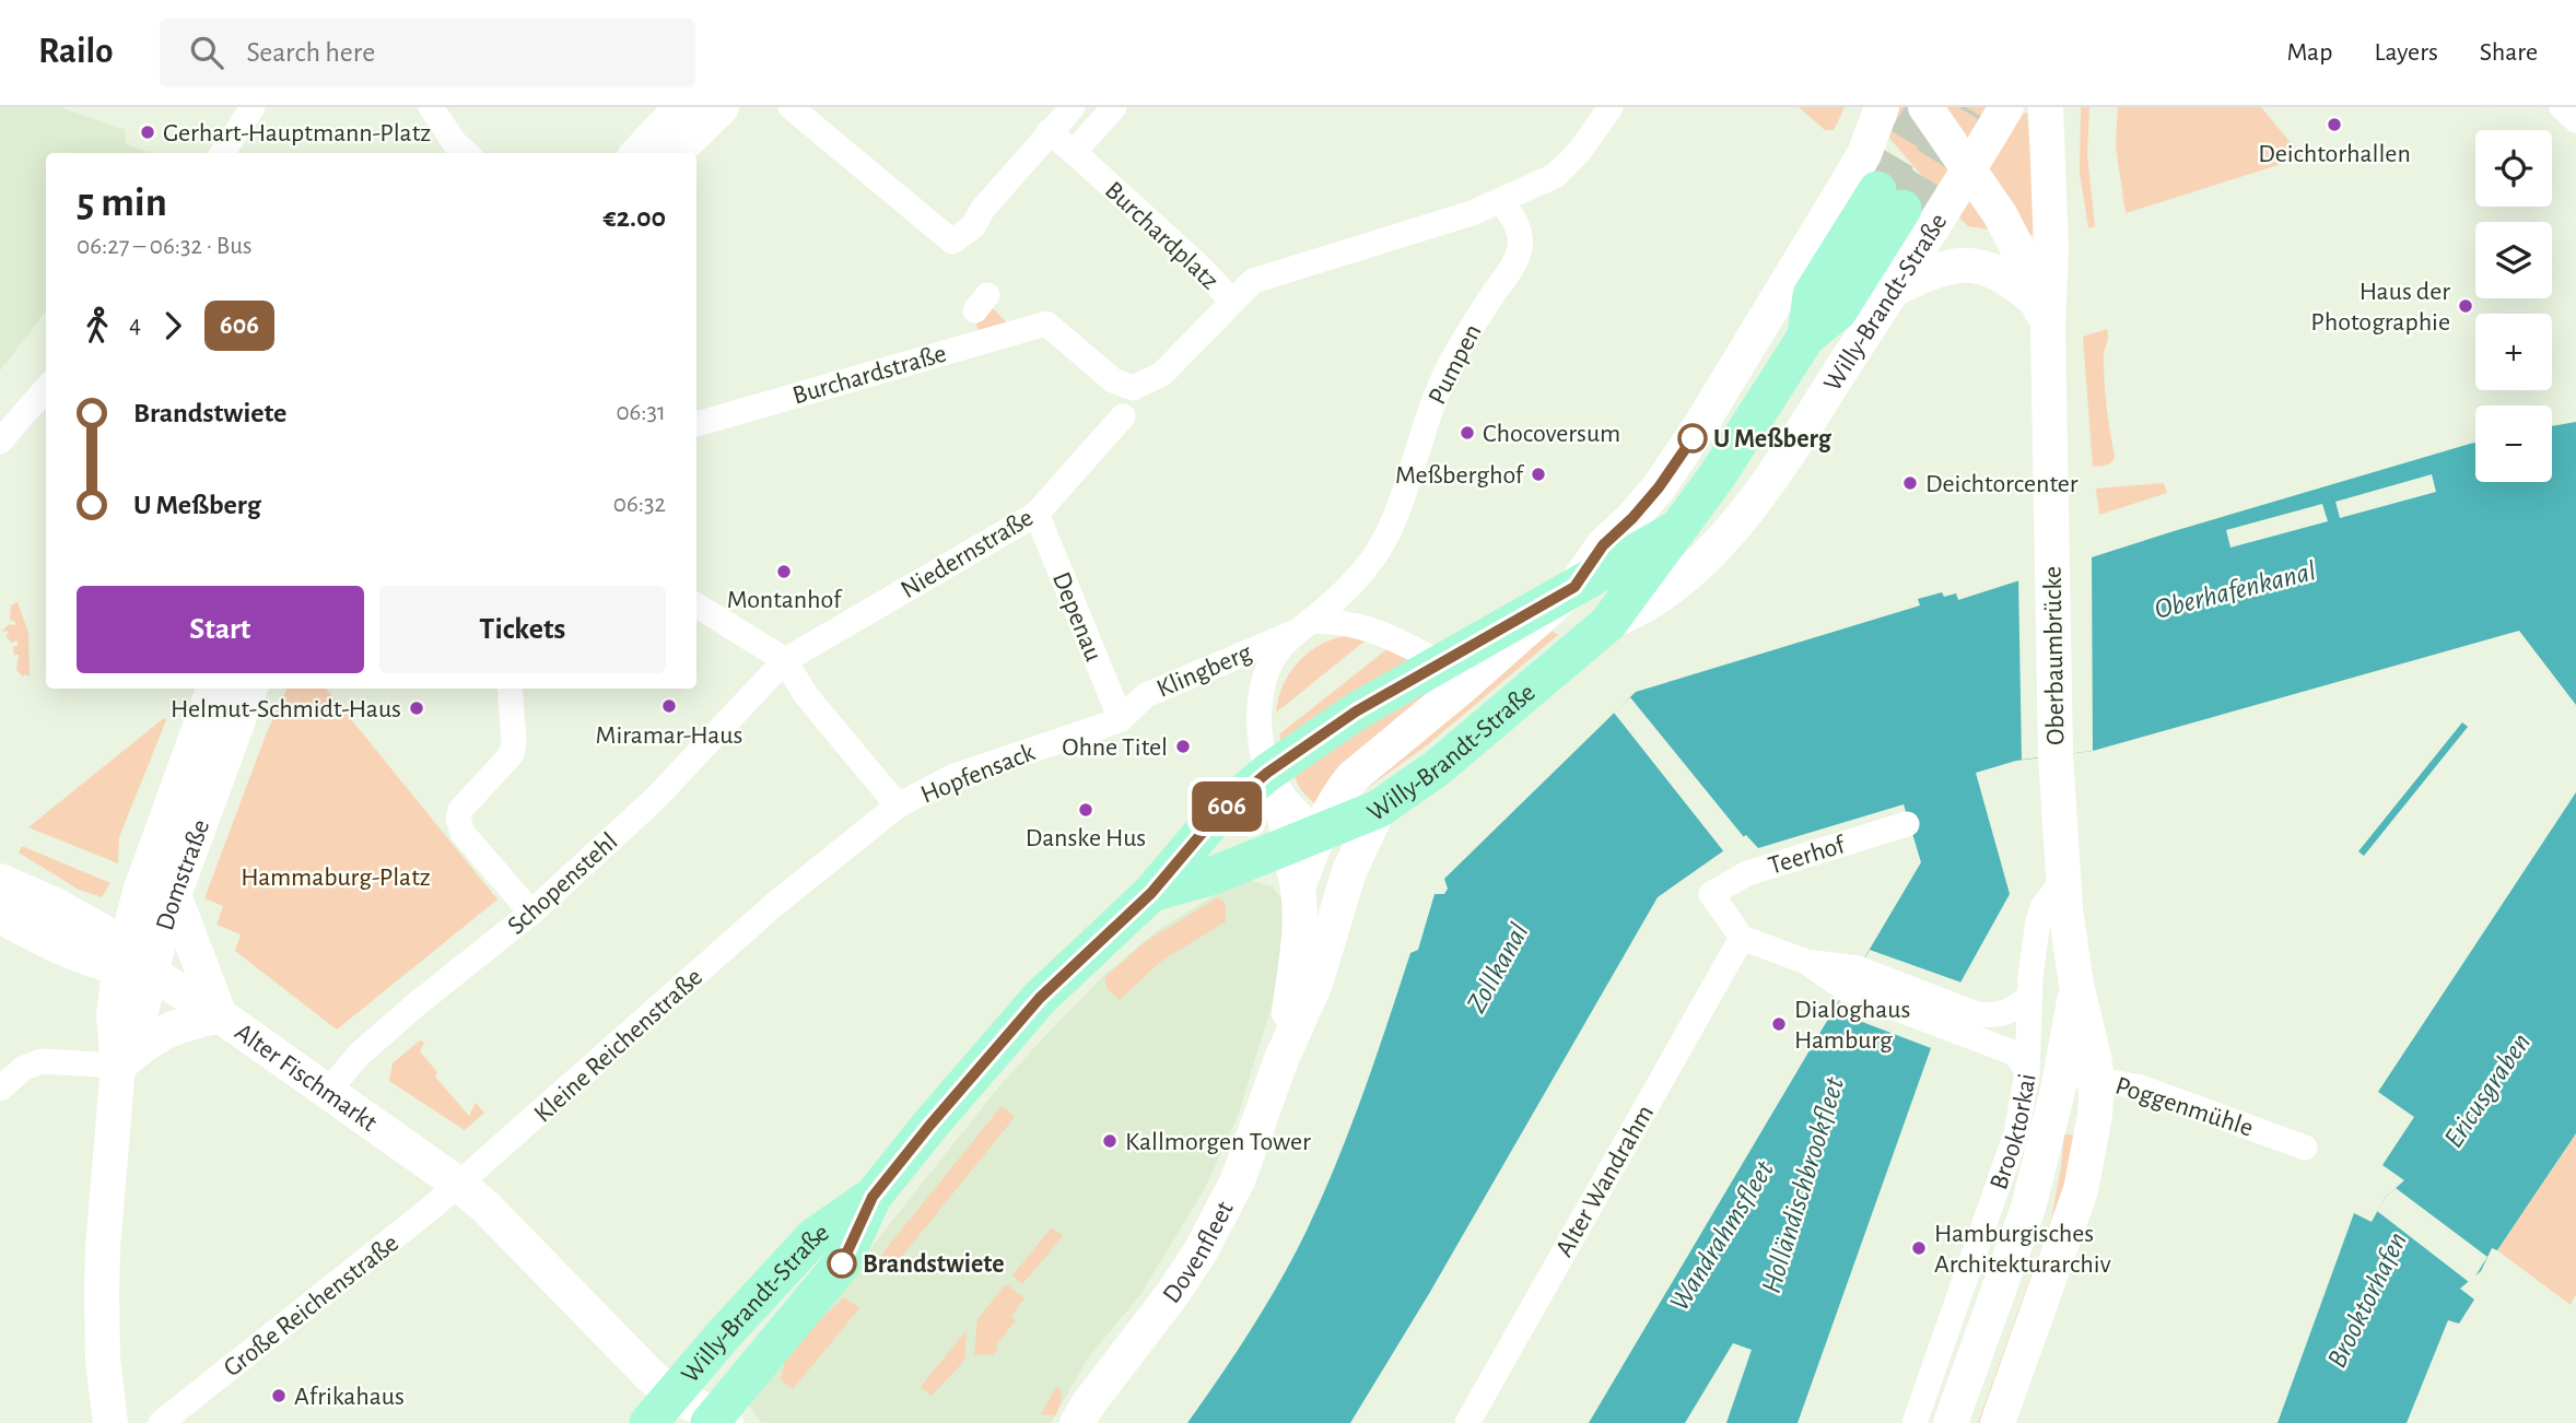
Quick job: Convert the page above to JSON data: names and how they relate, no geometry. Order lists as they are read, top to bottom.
{
  "streets": {
    "main road": [
      "Willy-Brandt-Straße",
      "Oberbaumbrücke",
      "Domstraße",
      "Alter Fischmarkt",
      "Brooktorkai",
      "Dovenfleet"
    ],
    "street": [
      "Burchardplatz",
      "Pumpen",
      "Burchardstraße",
      "Niedernstraße",
      "Depenau",
      "Klingberg",
      "Hopfensack",
      "Teerhof",
      "Schopenstehl",
      "Kleine Reichenstraße",
      "Poggenmühle",
      "Alter Wandrahm",
      "Große Reichenstraße"
    ]
  },
  "crossings": [
    ["Burchardplatz", "Burchardstraße"],
    ["Willy-Brandt-Straße", "Oberbaumbrücke"],
    ["Willy-Brandt-Straße", "Dovenfleet"],
    ["Pumpen", "Klingberg"],
    ["Niedernstraße", "Depenau"],
    ["Niedernstraße", "Schopenstehl"],
    ["Depenau", "Klingberg"],
    ["Depenau", "Hopfensack"],
    ["Oberbaumbrücke", "Poggenmühle"],
    ["Oberbaumbrücke", "Brooktorkai"],
    ["Klingberg", "Hopfensack"],
    ["Hopfensack", "Kleine Reichenstraße"],
    ["Teerhof", "Alter Wandrahm"],
    ["Domstraße", "Alter Fischmarkt"],
    ["Schopenstehl", "Alter Fischmarkt"],
    ["Kleine Reichenstraße", "Alter Fischmarkt"],
    ["Kleine Reichenstraße", "Große Reichenstraße"],
    ["Alter Fischmarkt", "Große Reichenstraße"],
    ["Poggenmühle", "Brooktorkai"]
  ],
  "water": [
    "Oberhafenkanal",
    "Zollkanal",
    "Ericusgraben",
    "Holländischbrookfleet",
    "Wandrahmsfleet",
    "Brooktorhafen"
  ],
  "parks": ["Hammaburg-Platz"],
  "places": [
    "Deichtorhallen",
    "Gerhart-Hauptmann-Platz",
    "Haus der Photographie",
    "Chocoversum",
    "U Meßberg",
    "Meßberghof",
    "Deichtorcenter",
    "Montanhof",
    "Miramar-Haus",
    "Helmut-Schmidt-Haus",
    "Ohne Titel",
    "Danske Hus",
    "Dialoghaus Hamburg",
    "Kallmorgen Tower",
    "Hamburgisches Architekturarchiv",
    "Brandstwiete",
    "Afrikahaus"
  ],
  "lines": ["bus line 606"],
  "page": {
    "header": "Railo",
    "search": "Search here",
    "nav": ["Map", "Layers", "Share"],
    "on_map": "606",
    "map_buttons": ["+", "−"],
    "heading": ["5 min", "06:27 – 06:32 · Bus", "€2.00"],
    "legs": ["4", "606"],
    "list": [
      {
        "name": "Brandstwiete",
        "value": "06:31"
      },
      {
        "name": "U Meßberg",
        "value": "06:32"
      }
    ],
    "buttons": ["Start", "Tickets"]
  }
}
